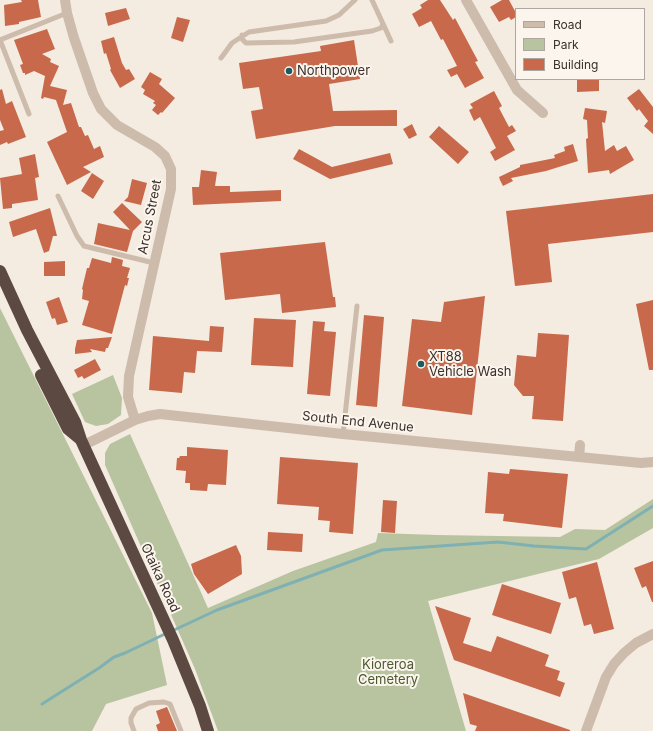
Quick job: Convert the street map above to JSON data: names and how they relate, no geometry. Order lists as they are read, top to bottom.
{
  "streets": {
    "highway": ["Otaika Road"],
    "street": ["Arcus Street", "South End Avenue"]
  },
  "crossings": [
    ["Arcus Street", "South End Avenue"]
  ],
  "parks": ["Kioreroa Cemetery"],
  "places": ["Northpower", "XT88 Vehicle Wash"],
  "legend": ["Road", "Park", "Building"]
}
